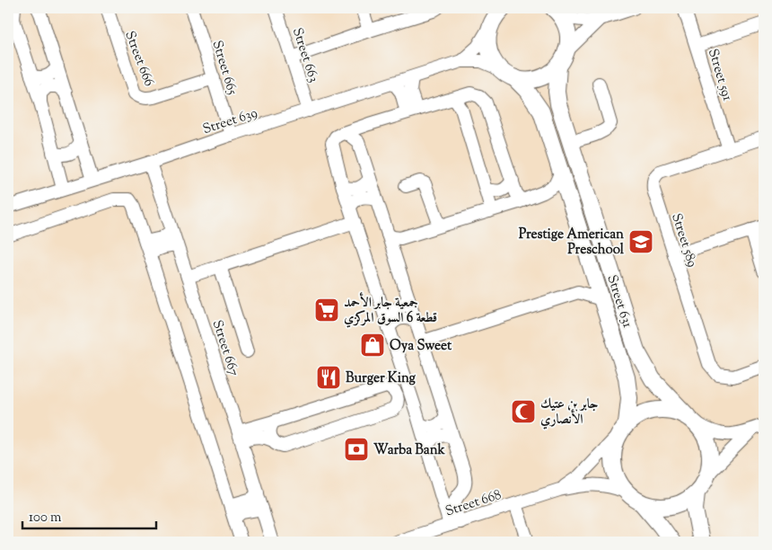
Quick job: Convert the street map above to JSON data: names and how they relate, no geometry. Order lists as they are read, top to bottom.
{
  "streets": {
    "main road": ["Street 631"],
    "street": [
      "Street 663",
      "Street 666",
      "Street 665",
      "Street 591",
      "Street 639",
      "Street 589",
      "Street 667",
      "Street 668"
    ]
  },
  "crossings": [
    ["Street 663", "Street 639"],
    ["Street 666", "Street 665"],
    ["Street 665", "Street 639"],
    ["Street 591", "Street 589"],
    ["Street 639", "Street 667"],
    ["Street 631", "Street 668"]
  ],
  "places": {
    "school or university": ["Prestige American Preschool"],
    "supermarket": ["جمعية جابر الأحمد قطعة 6 السوق المركزي"],
    "shop": ["Oya Sweet"],
    "restaurant": ["Burger King"],
    "mosque": ["جابر بن عتيك الأنصاري"],
    "bank": ["Warba Bank"]
  },
  "scale_bar": "100 m"
}
